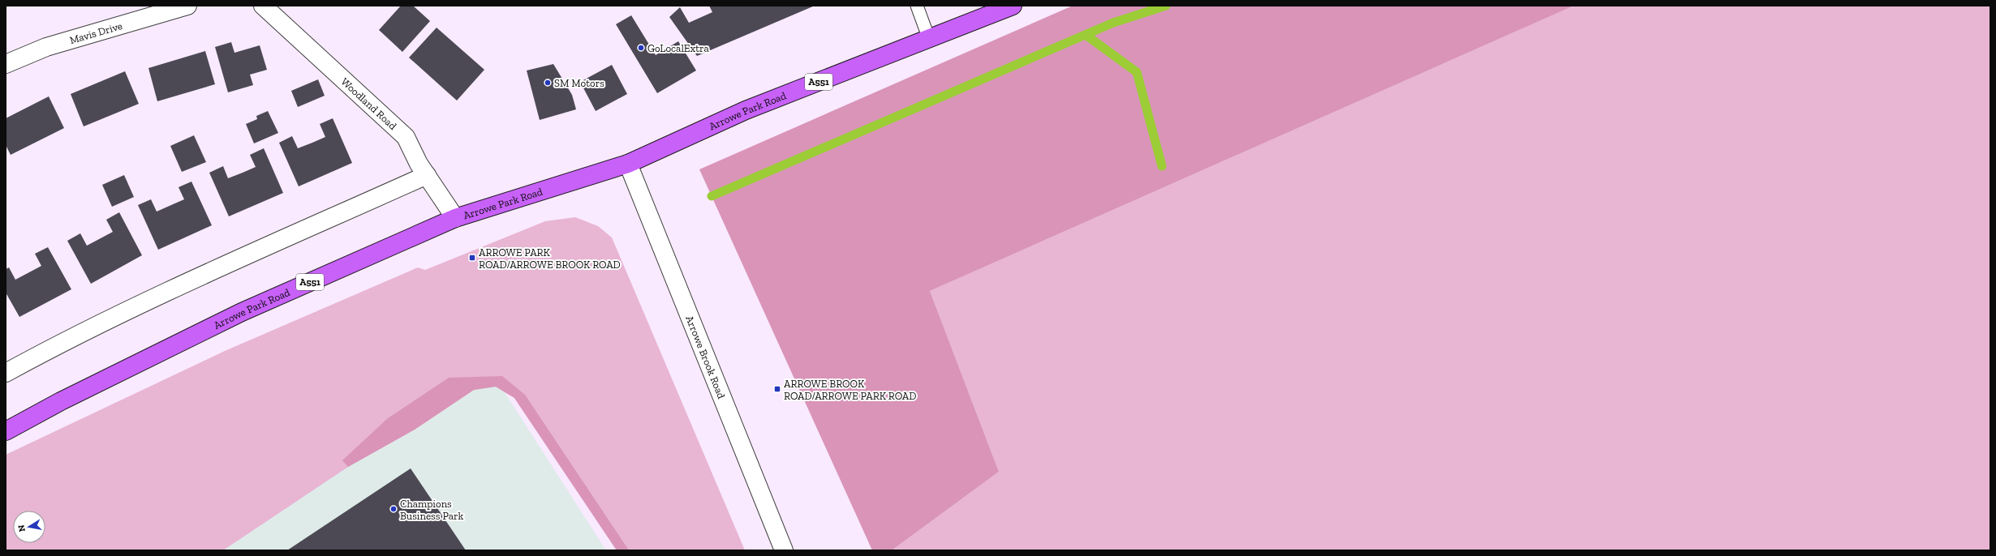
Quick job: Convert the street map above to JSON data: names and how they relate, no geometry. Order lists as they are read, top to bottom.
{
  "streets": {
    "main road": ["A551", "Arrowe Park Road"],
    "street": ["Mavis Drive", "Woodland Road", "Arrowe Brook Road"]
  },
  "crossings": [
    ["Woodland Road", "Arrowe Park Road"],
    ["Arrowe Park Road", "Arrowe Brook Road"]
  ],
  "places": {
    "other": ["GoLocalExtra", "SM Motors", "Champions Business Park"],
    "transit": ["ARROWE PARK ROAD/ARROWE BROOK ROAD", "ARROWE BROOK ROAD/ARROWE PARK ROAD"]
  },
  "north": "left"
}
